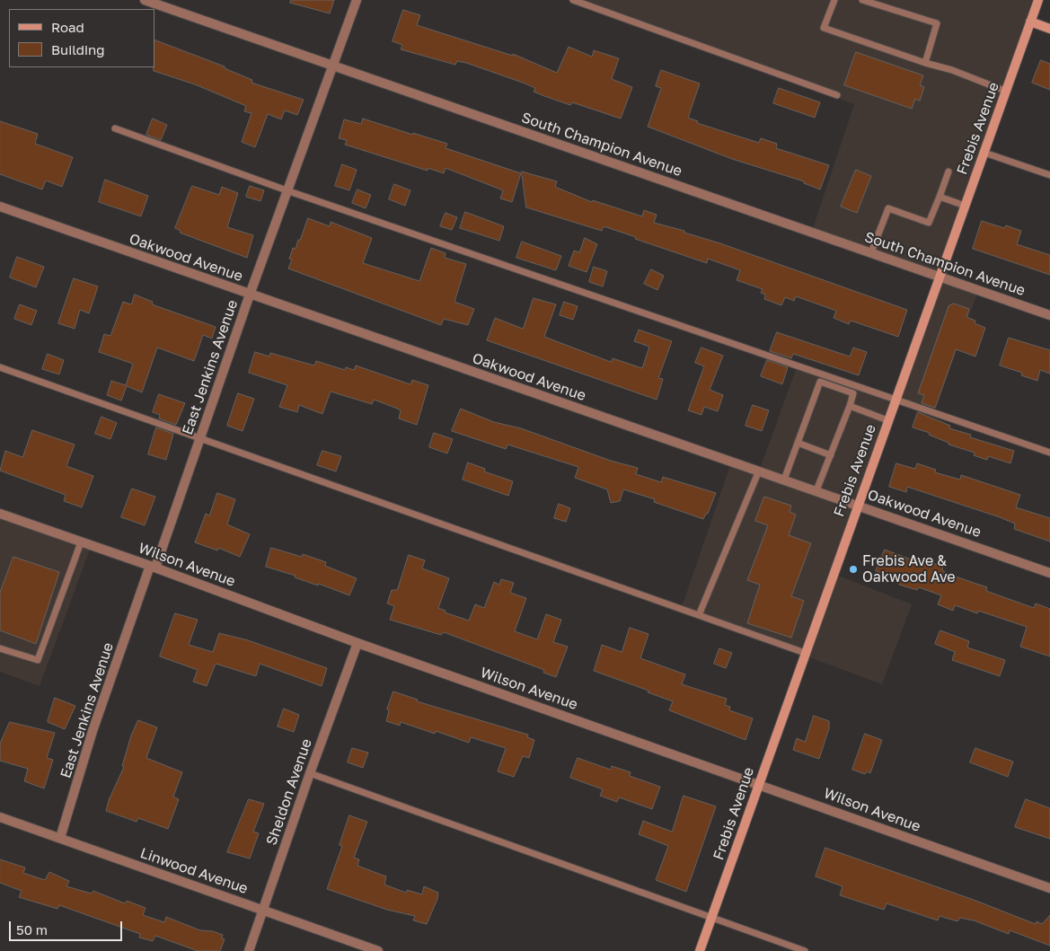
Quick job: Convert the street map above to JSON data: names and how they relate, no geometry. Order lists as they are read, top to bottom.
{
  "streets": {
    "main road": ["Frebis Avenue"],
    "street": [
      "South Champion Avenue",
      "Oakwood Avenue",
      "East Jenkins Avenue",
      "Wilson Avenue",
      "Sheldon Avenue",
      "Linwood Avenue"
    ]
  },
  "crossings": [
    ["Frebis Avenue", "South Champion Avenue"],
    ["Frebis Avenue", "Oakwood Avenue"],
    ["Frebis Avenue", "Wilson Avenue"],
    ["South Champion Avenue", "East Jenkins Avenue"],
    ["Oakwood Avenue", "East Jenkins Avenue"],
    ["East Jenkins Avenue", "Wilson Avenue"],
    ["East Jenkins Avenue", "Linwood Avenue"],
    ["Wilson Avenue", "Sheldon Avenue"],
    ["Sheldon Avenue", "Linwood Avenue"]
  ],
  "places": ["Frebis Ave & Oakwood Ave"],
  "legend": ["Road", "Building"],
  "scale_bar": "50 m"
}
